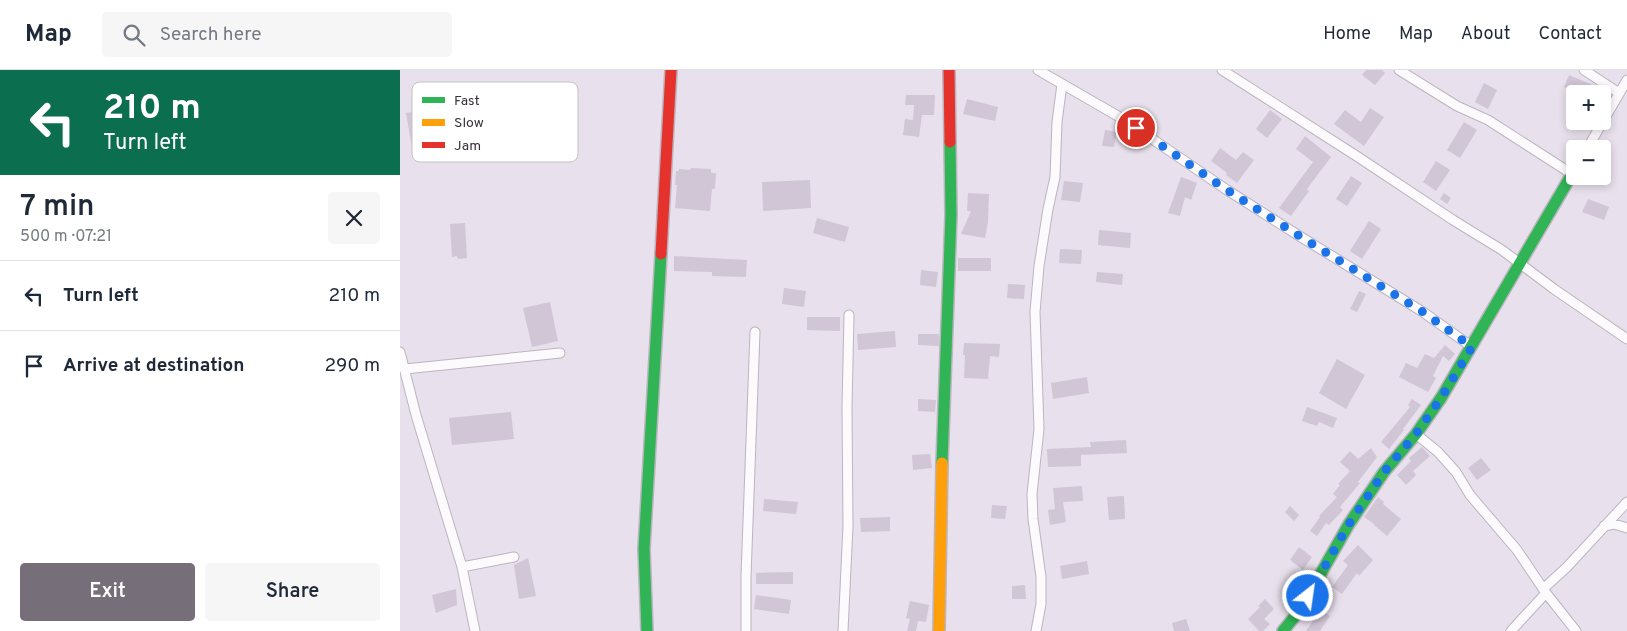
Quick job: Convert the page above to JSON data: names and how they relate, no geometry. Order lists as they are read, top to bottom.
{
  "legend": ["Fast", "Slow", "Jam"],
  "page": {
    "header": "Map",
    "search": "Search here",
    "nav": [
      "Home",
      "Map",
      "About",
      "Contact"
    ],
    "turn": ["210 m", "Turn left"],
    "map_buttons": ["+", "−"],
    "heading": ["7 min", "500 m · 07:21"],
    "list": [
      {
        "name": "Turn left",
        "value": "210 m"
      },
      {
        "name": "Arrive at destination",
        "value": "290 m"
      }
    ],
    "buttons": ["Exit", "Share"]
  }
}
